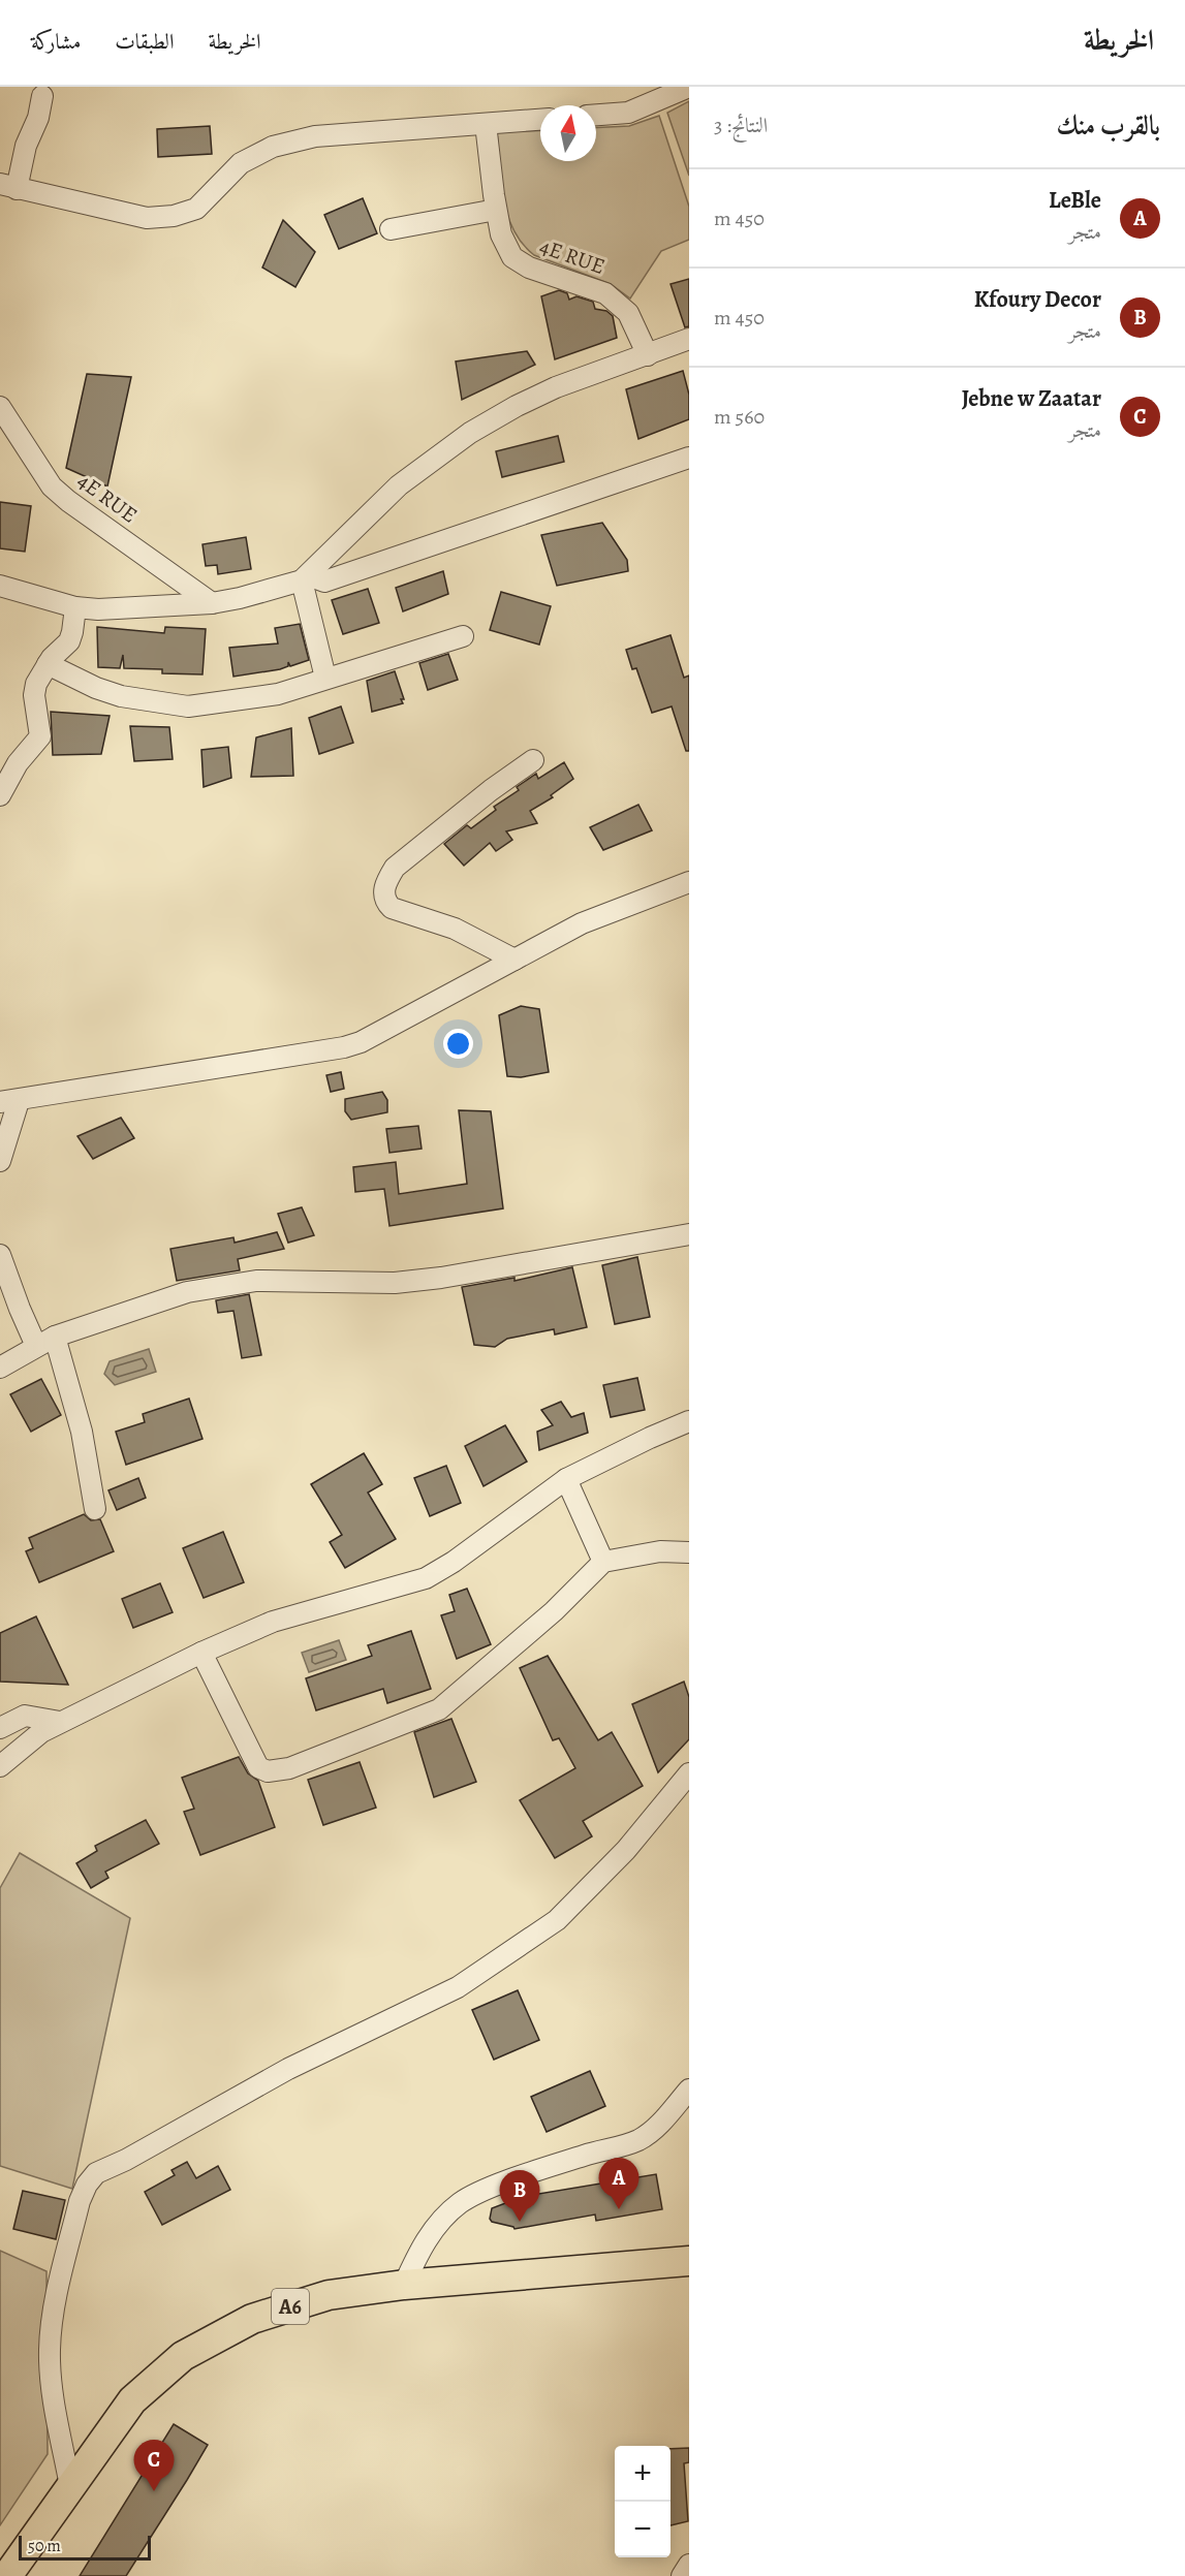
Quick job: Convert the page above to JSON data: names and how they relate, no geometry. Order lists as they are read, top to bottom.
{
  "streets": {
    "highway": ["A6"],
    "street": ["4E RUE"]
  },
  "scale_bar": "50 m",
  "north": "top",
  "page": {
    "header": "الخريطة",
    "nav": ["الخريطة", "الطبقات", "مشاركة"],
    "heading": ["بالقرب منك", "النتائج: 3"],
    "list": [
      {
        "mark": "A",
        "name": "LeBle",
        "note": "متجر",
        "value": "450 m"
      },
      {
        "mark": "B",
        "name": "Kfoury Decor",
        "note": "متجر",
        "value": "450 m"
      },
      {
        "mark": "C",
        "name": "Jebne w Zaatar",
        "note": "متجر",
        "value": "560 m"
      }
    ],
    "pins": ["A", "B", "C"],
    "map_buttons": ["+", "−"],
    "scale": "50 m"
  }
}
